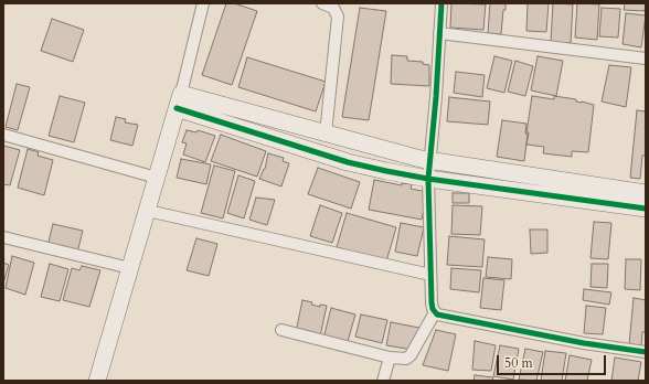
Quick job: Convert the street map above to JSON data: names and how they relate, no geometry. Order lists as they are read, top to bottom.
{
  "scale_bar": "50 m"
}
